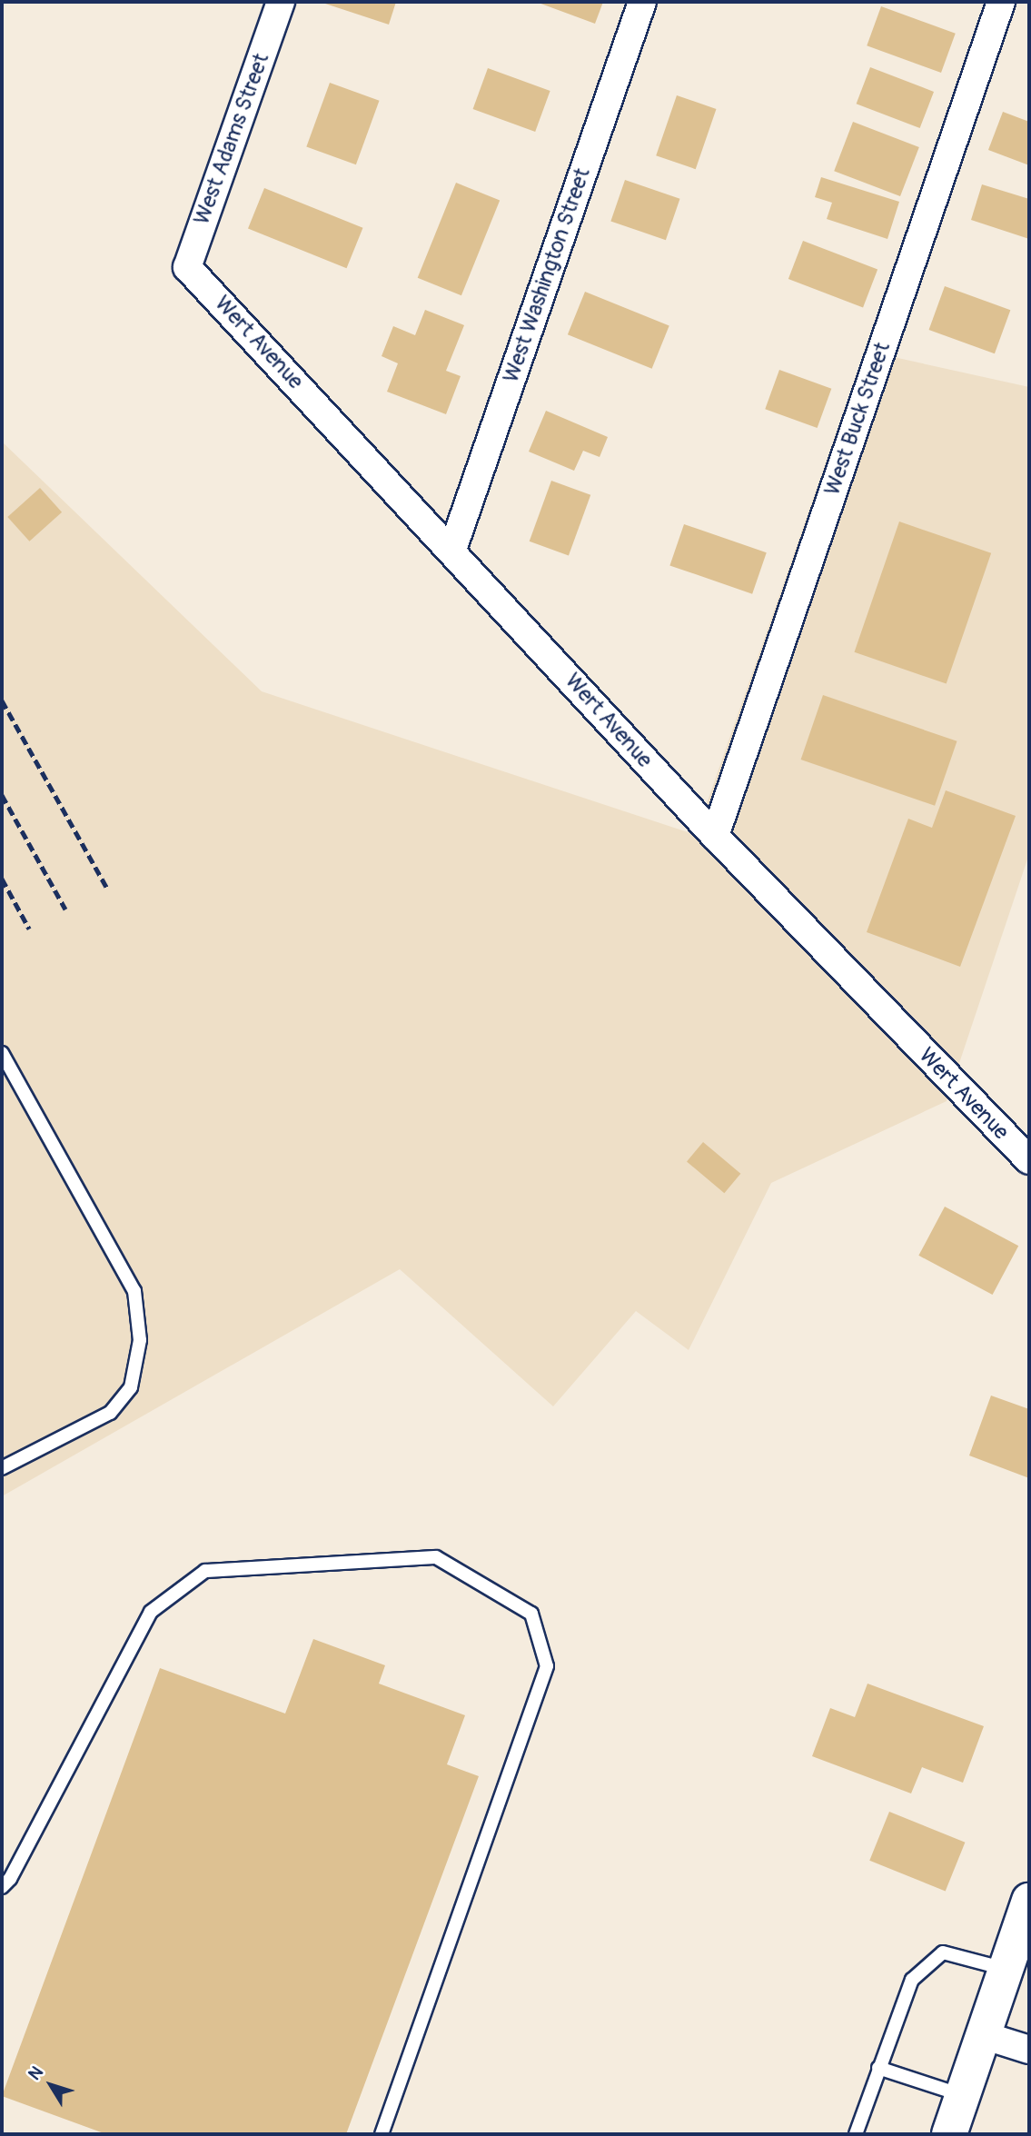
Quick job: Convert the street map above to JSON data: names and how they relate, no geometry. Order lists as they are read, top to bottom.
{
  "streets": {
    "street": [
      "West Adams Street",
      "West Washington Street",
      "Wert Avenue",
      "West Buck Street"
    ]
  },
  "crossings": [
    ["West Adams Street", "Wert Avenue"],
    ["West Washington Street", "Wert Avenue"],
    ["Wert Avenue", "West Buck Street"]
  ],
  "north": "top left"
}
